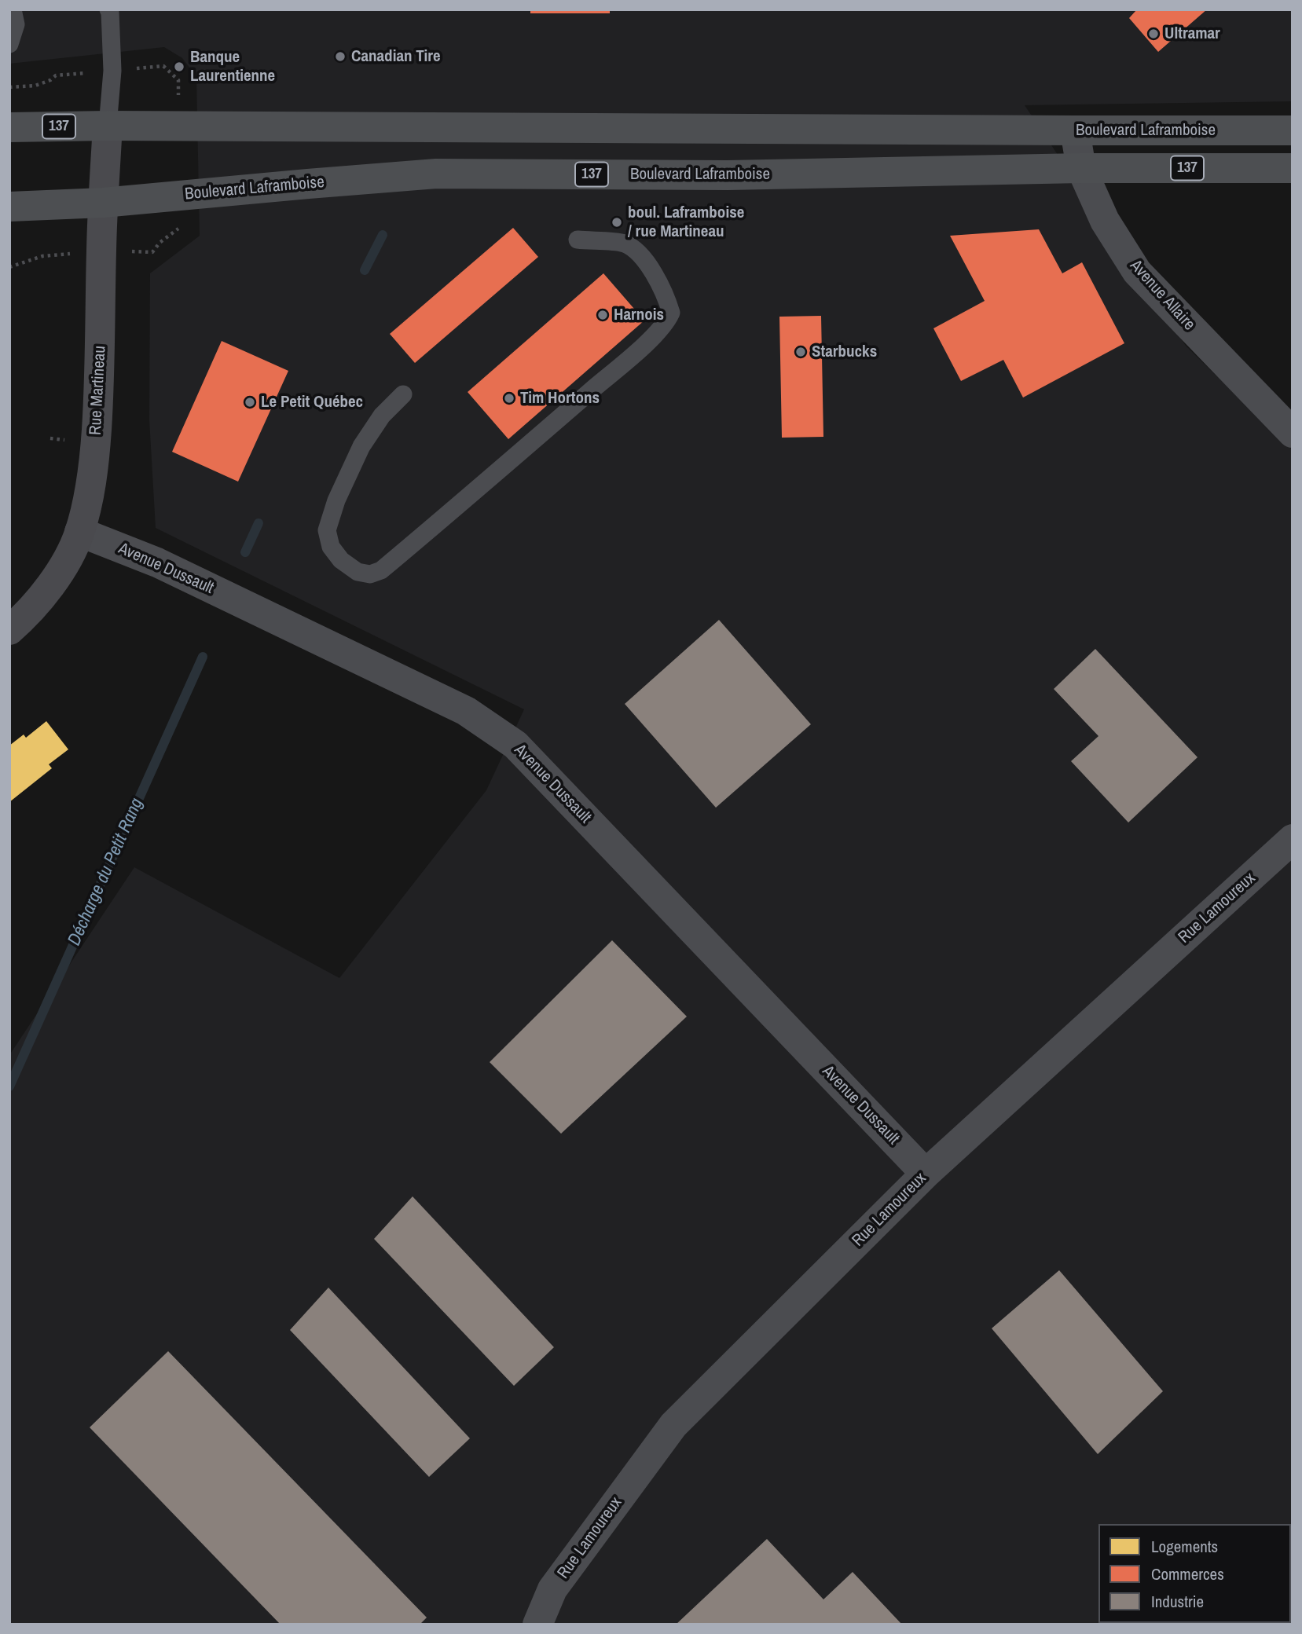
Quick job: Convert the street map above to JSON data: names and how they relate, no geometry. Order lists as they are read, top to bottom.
{
  "streets": {
    "main road": ["137", "Boulevard Laframboise"],
    "street": [
      "Avenue Allaire",
      "Rue Martineau",
      "Avenue Dussault",
      "Rue Lamoureux"
    ]
  },
  "crossings": [
    ["Boulevard Laframboise", "Avenue Allaire"],
    ["Boulevard Laframboise", "Rue Martineau"],
    ["Rue Martineau", "Avenue Dussault"],
    ["Avenue Dussault", "Rue Lamoureux"]
  ],
  "water": ["Décharge du Petit Rang"],
  "places": [
    "Ultramar",
    "Canadian Tire",
    "Banque Laurentienne",
    "boul. Laframboise / rue Martineau",
    "Harnois",
    "Starbucks",
    "Tim Hortons",
    "Le Petit Québec"
  ],
  "legend": ["Logements", "Commerces", "Industrie"]
}
